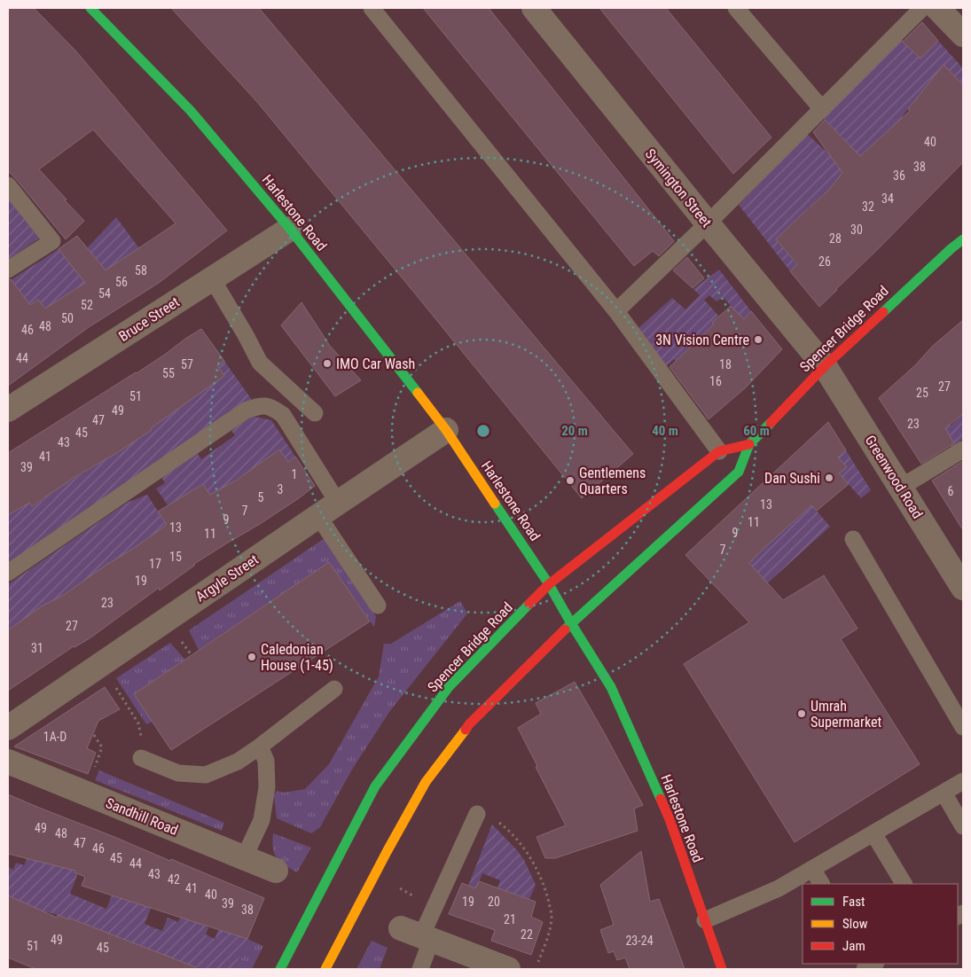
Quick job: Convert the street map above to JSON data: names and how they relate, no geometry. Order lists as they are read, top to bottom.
{
  "streets": {
    "main road": ["Harlestone Road", "Spencer Bridge Road"],
    "street": [
      "Symington Street",
      "Bruce Street",
      "Greenwood Road",
      "Argyle Street",
      "Sandhill Road"
    ]
  },
  "crossings": [
    ["Symington Street", "Spencer Bridge Road"],
    ["Symington Street", "Greenwood Road"],
    ["Harlestone Road", "Bruce Street"],
    ["Harlestone Road", "Spencer Bridge Road"],
    ["Harlestone Road", "Argyle Street"],
    ["Spencer Bridge Road", "Greenwood Road"]
  ],
  "places": [
    "3N Vision Centre",
    "IMO Car Wash",
    "Dan Sushi",
    "Gentlemens Quarters",
    "Caledonian House (1-45)",
    "Umrah Supermarket"
  ],
  "house_numbers": [
    "40",
    "38",
    "36",
    "34",
    "32",
    "30",
    "28",
    "26",
    "58",
    "56",
    "54",
    "52",
    "50",
    "48",
    "46",
    "44",
    "57",
    "18",
    "55",
    "16",
    "27",
    "25",
    "51",
    "49",
    "47",
    "23",
    "45",
    "43",
    "41",
    "39",
    "1",
    "3",
    "6",
    "5",
    "13",
    "7",
    "9",
    "11",
    "13",
    "9",
    "11",
    "7",
    "15",
    "17",
    "19",
    "23",
    "27",
    "31",
    "1A-D",
    "49",
    "48",
    "47",
    "46",
    "45",
    "44",
    "43",
    "42",
    "41",
    "40",
    "19",
    "20",
    "39",
    "38",
    "21",
    "22",
    "49",
    "23-24",
    "51",
    "45"
  ],
  "legend": ["Fast", "Slow", "Jam"],
  "rings": ["20 m", "40 m", "60 m"]
}
